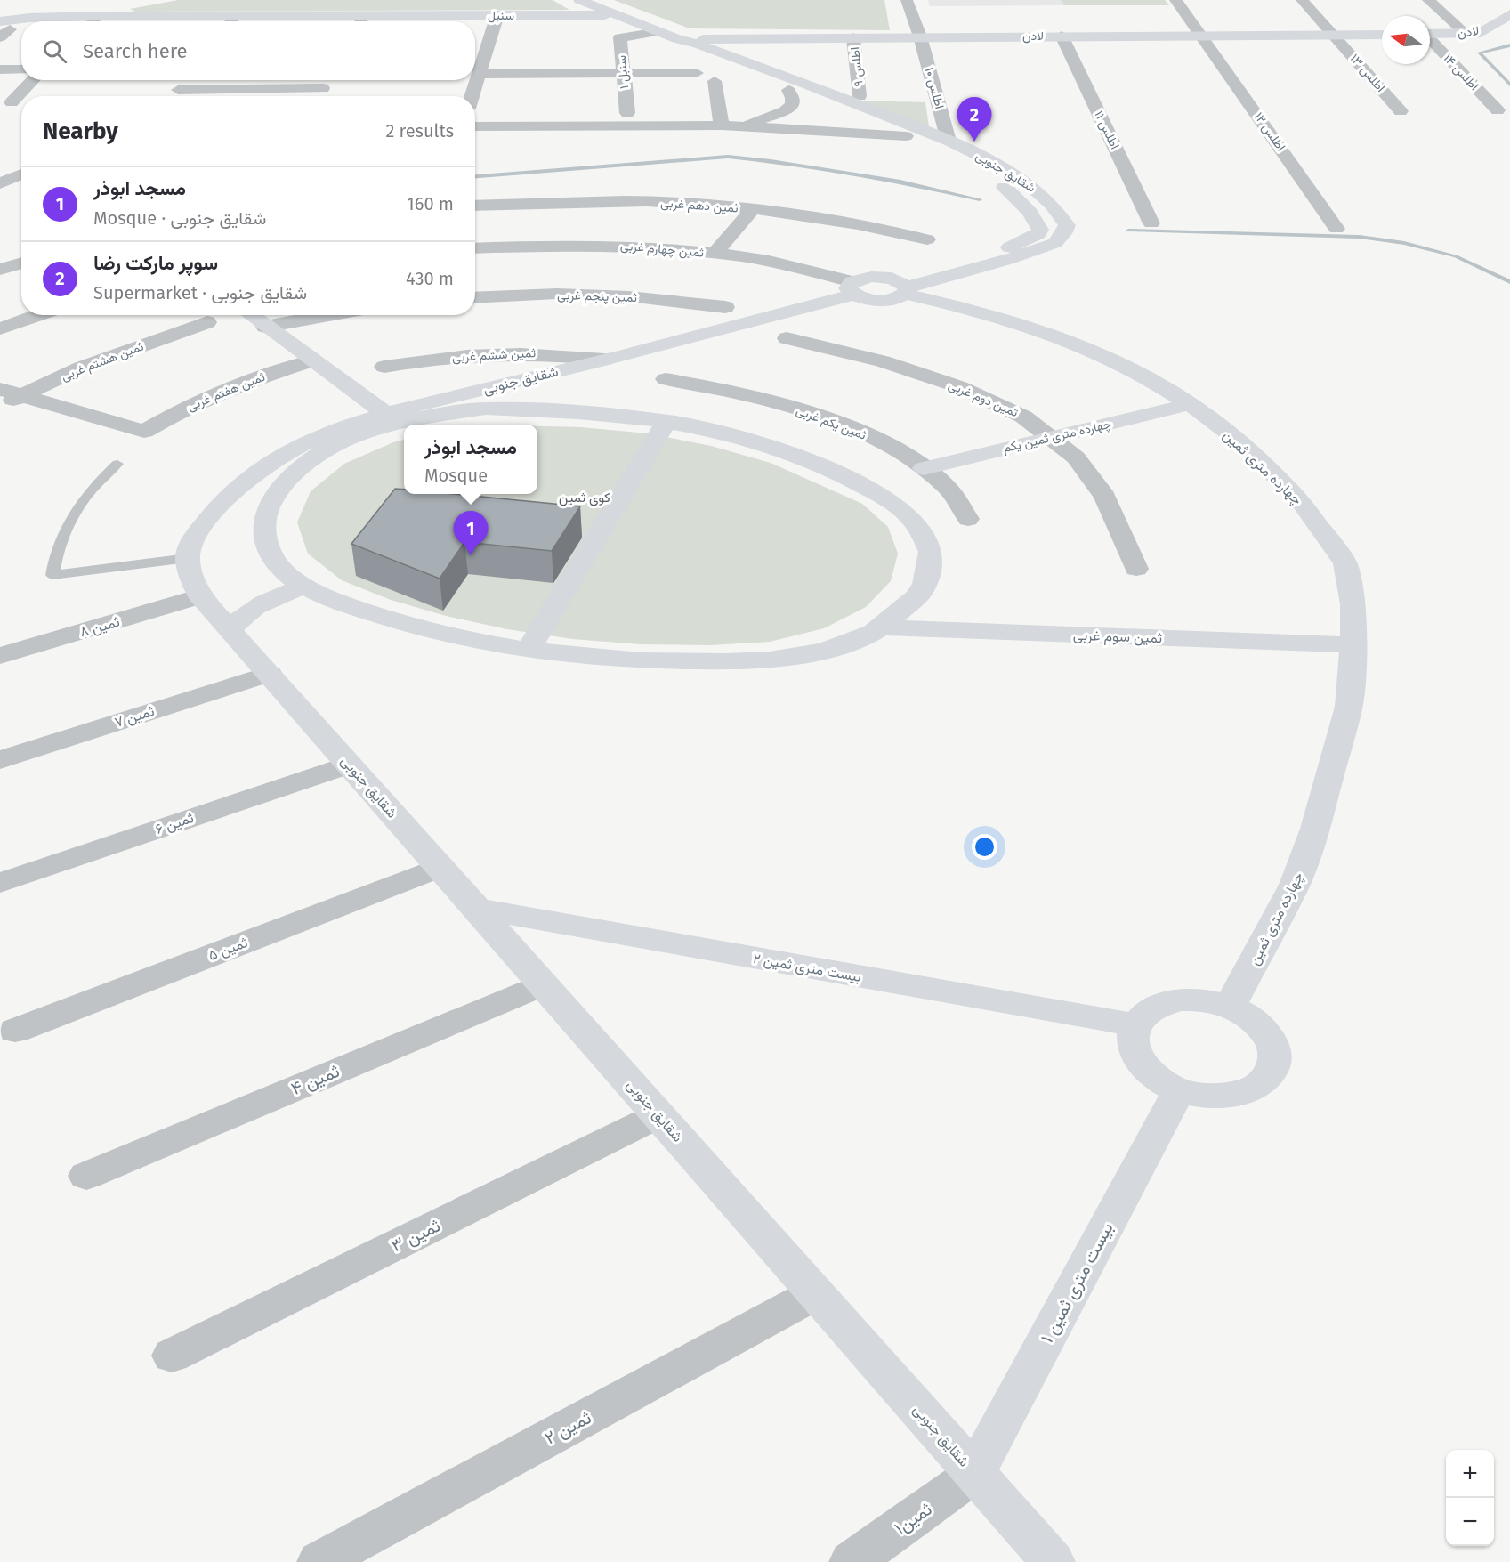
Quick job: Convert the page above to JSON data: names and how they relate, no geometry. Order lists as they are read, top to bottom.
{
  "streets": {
    "street": [
      "سنبل",
      "لادن",
      "اطلس ۹",
      "سنبل ۱",
      "اطلس ۱۴",
      "اطلس ۱۳",
      "اطلس ۱۰",
      "اطلس ۱۱",
      "اطلس ۱۲",
      "شقایق جنوبی",
      "ثمین دهم غربی",
      "ثمین چهارم غربی",
      "ثمین پنجم غربی",
      "ثمین ششم غربی",
      "ثمین هشتم غربی",
      "ثمین هفتم غربی",
      "ثمین دوم غربی",
      "ثمین یکم غربی",
      "چهارده متری ثمین یکم",
      "چهارده متری ثمین",
      "ثمین ۸",
      "ثمین سوم غربی",
      "ثمین ۷",
      "ثمین ۶",
      "ثمین ۵",
      "بیست متری ثمین ۲",
      "ثمین ۴",
      "ثمین ۳",
      "بیست متری ثمین ۱",
      "ثمین ۲",
      "ثمین۱"
    ]
  },
  "crossings": [
    ["سنبل", "شقایق جنوبی"],
    ["لادن", "اطلس ۹"],
    ["لادن", "اطلس ۱۳"],
    ["لادن", "اطلس ۱۰"],
    ["لادن", "اطلس ۱۱"],
    ["لادن", "اطلس ۱۲"],
    ["لادن", "شقایق جنوبی"],
    ["سنبل ۱", "شقایق جنوبی"],
    ["اطلس ۱۰", "شقایق جنوبی"],
    ["شقایق جنوبی", "ثمین چهارم غربی"],
    ["شقایق جنوبی", "ثمین ششم غربی"],
    ["شقایق جنوبی", "چهارده متری ثمین"],
    ["شقایق جنوبی", "ثمین ۸"],
    ["شقایق جنوبی", "ثمین ۷"],
    ["شقایق جنوبی", "ثمین ۶"],
    ["شقایق جنوبی", "ثمین ۵"],
    ["شقایق جنوبی", "بیست متری ثمین ۲"],
    ["شقایق جنوبی", "ثمین ۴"],
    ["شقایق جنوبی", "ثمین ۳"],
    ["شقایق جنوبی", "بیست متری ثمین ۱"],
    ["شقایق جنوبی", "ثمین ۲"],
    ["شقایق جنوبی", "ثمین۱"],
    ["ثمین دهم غربی", "ثمین چهارم غربی"],
    ["ثمین هشتم غربی", "ثمین هفتم غربی"],
    ["ثمین دوم غربی", "چهارده متری ثمین یکم"],
    ["ثمین یکم غربی", "چهارده متری ثمین یکم"],
    ["چهارده متری ثمین یکم", "چهارده متری ثمین"],
    ["چهارده متری ثمین", "ثمین سوم غربی"],
    ["چهارده متری ثمین", "بیست متری ثمین ۲"],
    ["چهارده متری ثمین", "بیست متری ثمین ۱"],
    ["بیست متری ثمین ۲", "بیست متری ثمین ۱"],
    ["بیست متری ثمین ۱", "ثمین۱"]
  ],
  "districts": ["کوی ثمین"],
  "north": "left",
  "page": {
    "search": "Search here",
    "heading": ["Nearby", "2 results"],
    "pins": ["2", "1"],
    "list": [
      {
        "mark": "1",
        "name": "مسجد ابوذر",
        "note": "Mosque · شقایق جنوبی",
        "value": "160 m"
      },
      {
        "mark": "2",
        "name": "سوپر مارکت رضا",
        "note": "Supermarket · شقایق جنوبی",
        "value": "430 m"
      }
    ],
    "popup": ["مسجد ابوذر", "Mosque"],
    "map_buttons": ["+", "−"]
  }
}
